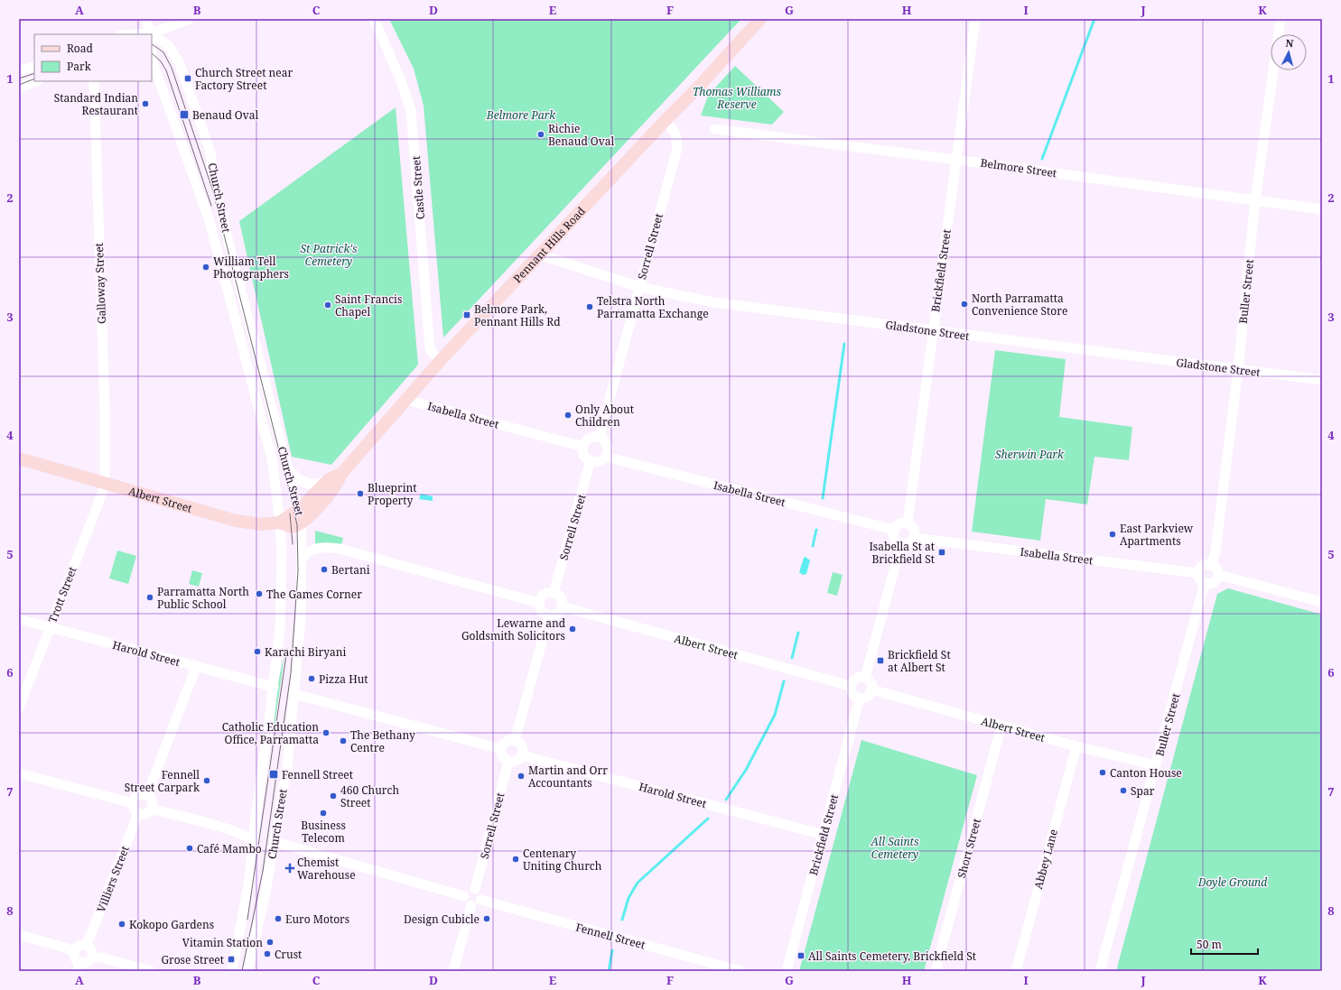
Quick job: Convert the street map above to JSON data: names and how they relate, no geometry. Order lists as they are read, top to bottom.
{
  "streets": {
    "main road": ["Pennant Hills Road", "Albert Street"],
    "street": [
      "Belmore Street",
      "Castle Street",
      "Church Street",
      "Sorrell Street",
      "Brickfield Street",
      "Galloway Street",
      "Buller Street",
      "Gladstone Street",
      "Isabella Street",
      "Trott Street",
      "Harold Street",
      "Short Street",
      "Abbey Lane",
      "Villiers Street",
      "Fennell Street"
    ]
  },
  "crossings": [
    ["Belmore Street", "Brickfield Street"],
    ["Belmore Street", "Buller Street"],
    ["Castle Street", "Pennant Hills Road"],
    ["Church Street", "Pennant Hills Road"],
    ["Church Street", "Albert Street"],
    ["Church Street", "Harold Street"],
    ["Pennant Hills Road", "Sorrell Street"],
    ["Pennant Hills Road", "Gladstone Street"],
    ["Pennant Hills Road", "Isabella Street"],
    ["Pennant Hills Road", "Albert Street"],
    ["Sorrell Street", "Gladstone Street"],
    ["Sorrell Street", "Isabella Street"],
    ["Sorrell Street", "Albert Street"],
    ["Sorrell Street", "Harold Street"],
    ["Sorrell Street", "Fennell Street"],
    ["Brickfield Street", "Gladstone Street"],
    ["Brickfield Street", "Isabella Street"],
    ["Brickfield Street", "Albert Street"],
    ["Brickfield Street", "Harold Street"],
    ["Galloway Street", "Albert Street"],
    ["Galloway Street", "Trott Street"],
    ["Buller Street", "Gladstone Street"],
    ["Buller Street", "Isabella Street"],
    ["Buller Street", "Albert Street"],
    ["Albert Street", "Trott Street"],
    ["Albert Street", "Short Street"],
    ["Albert Street", "Abbey Lane"],
    ["Trott Street", "Harold Street"]
  ],
  "parks": [
    "Thomas Williams Reserve",
    "Belmore Park",
    "St Patrick's Cemetery",
    "Sherwin Park",
    "All Saints Cemetery",
    "Doyle Ground"
  ],
  "places": {
    "transit": [
      "Church Street near Factory Street",
      "Benaud Oval",
      "Belmore Park, Pennant Hills Rd",
      "Isabella St at Brickfield St",
      "Brickfield St at Albert St",
      "Fennell Street",
      "All Saints Cemetery, Brickfield St",
      "Grose Street"
    ],
    "other": [
      "Standard Indian Restaurant",
      "Richie Benaud Oval",
      "William Tell Photographers",
      "North Parramatta Convenience Store",
      "Saint Francis Chapel",
      "Telstra North Parramatta Exchange",
      "Only About Children",
      "Blueprint Property",
      "East Parkview Apartments",
      "Bertani",
      "The Games Corner",
      "Parramatta North Public School",
      "Lewarne and Goldsmith Solicitors",
      "Karachi Biryani",
      "Pizza Hut",
      "Catholic Education Office, Parramatta",
      "The Bethany Centre",
      "Canton House",
      "Martin and Orr Accountants",
      "Fennell Street Carpark",
      "Spar",
      "460 Church Street",
      "Business Telecom",
      "Café Mambo",
      "Centenary Uniting Church",
      "Euro Motors",
      "Design Cubicle",
      "Kokopo Gardens",
      "Vitamin Station",
      "Crust"
    ],
    "health": ["Chemist Warehouse"]
  },
  "legend": ["Road", "Park"],
  "scale_bar": "50 m",
  "north": "top",
  "grid": {
    "columns": [
      "A",
      "B",
      "C",
      "D",
      "E",
      "F",
      "G",
      "H",
      "I",
      "J",
      "K"
    ],
    "rows": [
      "1",
      "2",
      "3",
      "4",
      "5",
      "6",
      "7",
      "8"
    ]
  }
}
